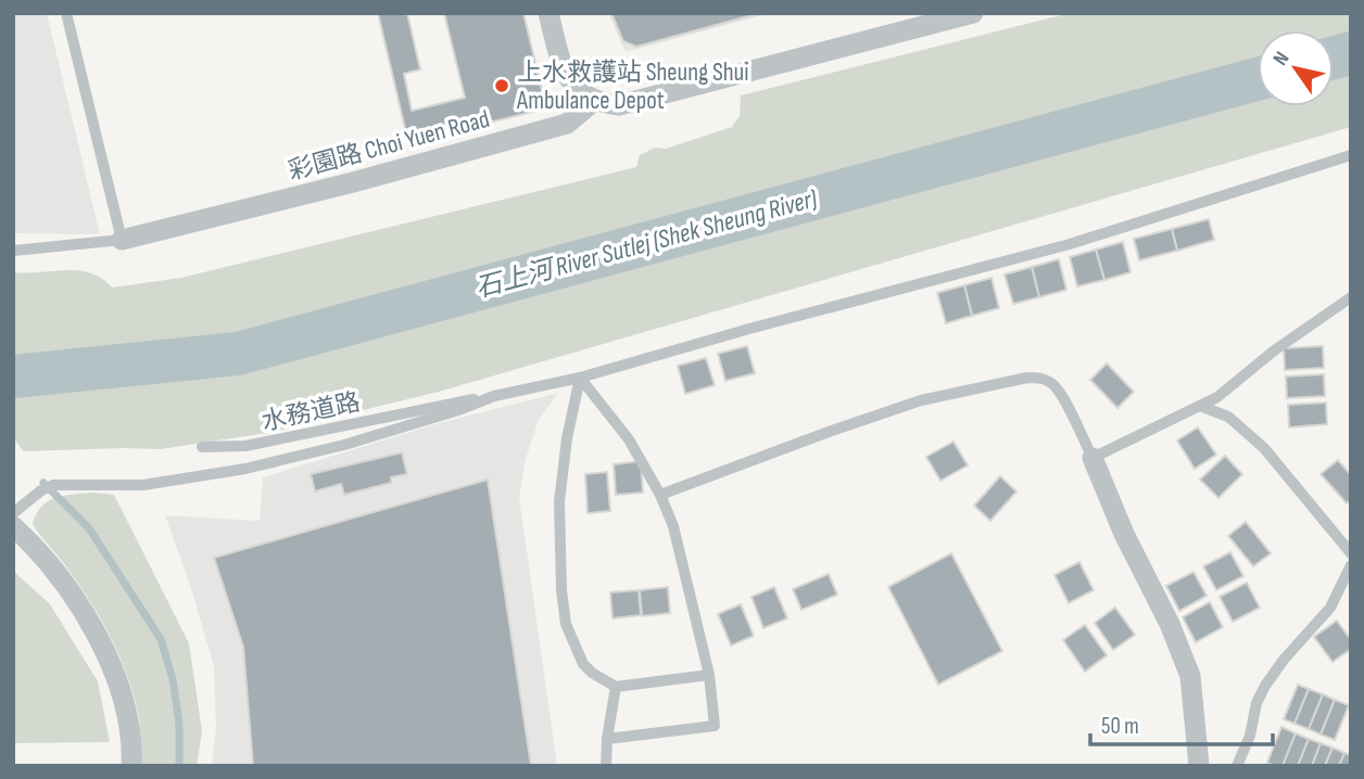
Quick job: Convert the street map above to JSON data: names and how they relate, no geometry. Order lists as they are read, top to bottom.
{
  "streets": {
    "street": ["彩園路 Choi Yuen Road"],
    "lane": ["水務道路"]
  },
  "water": ["石上河 River Sutlej (Shek Sheung River)"],
  "places": ["上水救護站 Sheung Shui Ambulance Depot"],
  "scale_bar": "50 m",
  "north": "top left"
}
